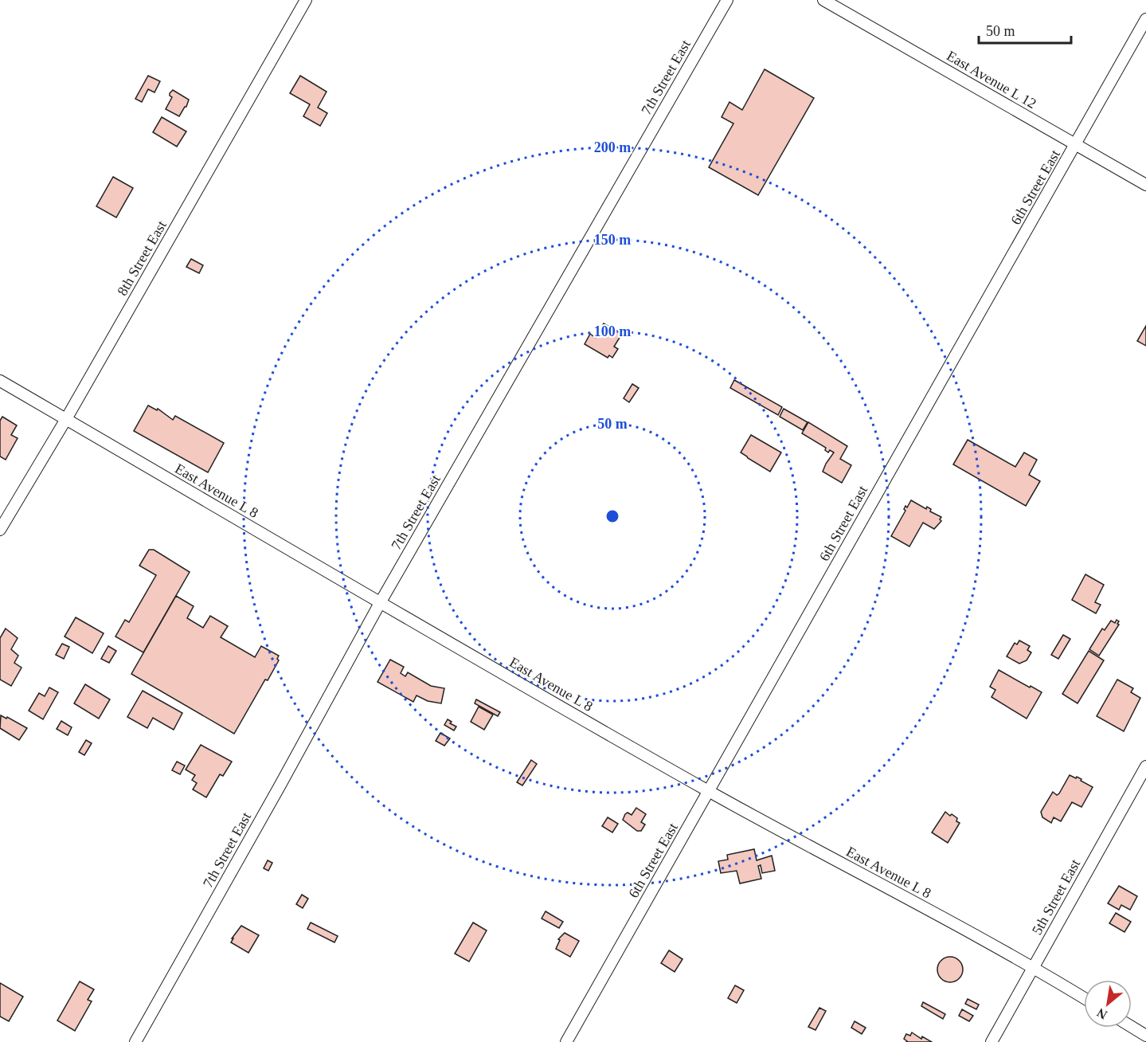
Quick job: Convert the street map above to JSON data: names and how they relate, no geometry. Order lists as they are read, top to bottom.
{
  "streets": {
    "street": [
      "7th Street East",
      "East Avenue L 12",
      "6th Street East",
      "8th Street East",
      "East Avenue L 8",
      "5th Street East"
    ]
  },
  "crossings": [
    ["7th Street East", "East Avenue L 8"],
    ["East Avenue L 12", "6th Street East"],
    ["6th Street East", "East Avenue L 8"],
    ["8th Street East", "East Avenue L 8"],
    ["East Avenue L 8", "5th Street East"]
  ],
  "scale_bar": "50 m",
  "north": "bottom left",
  "rings": [
    "200 m",
    "150 m",
    "100 m",
    "50 m"
  ]
}
